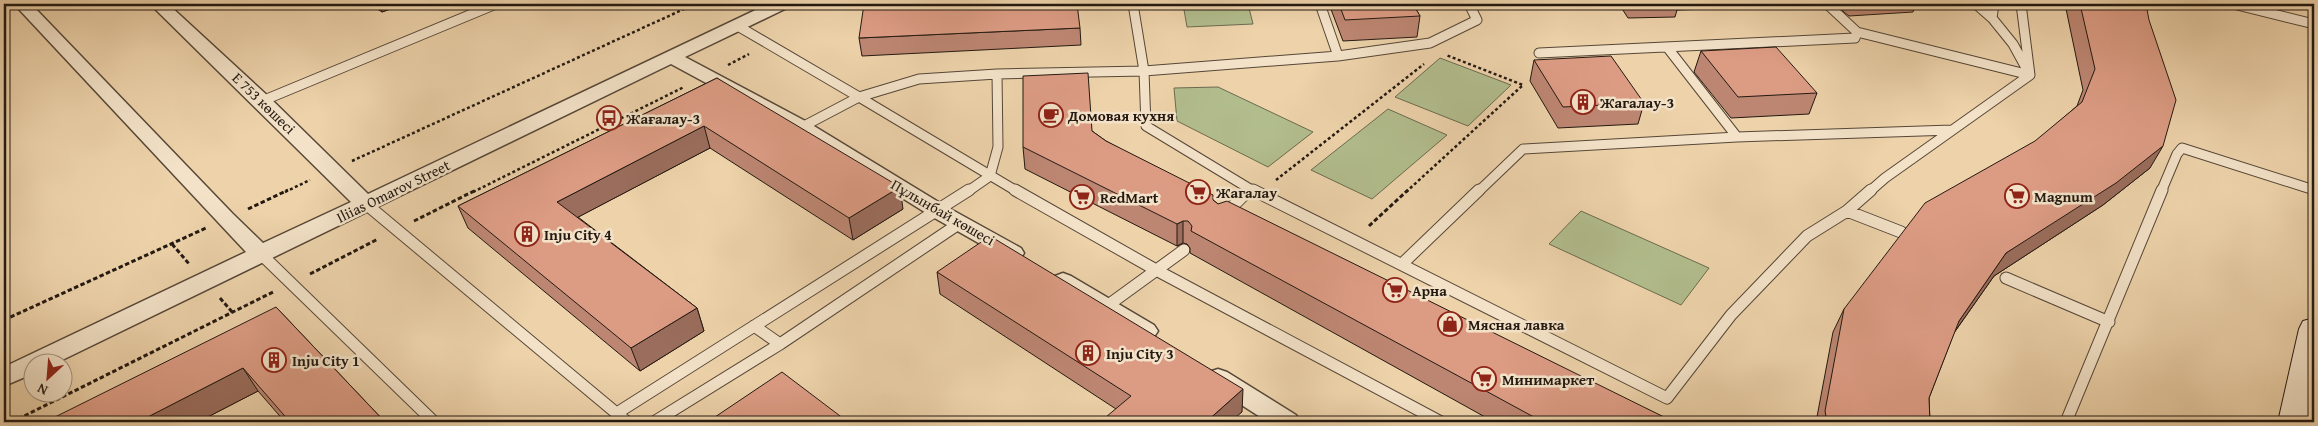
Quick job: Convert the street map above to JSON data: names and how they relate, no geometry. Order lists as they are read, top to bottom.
{
  "streets": {
    "street": ["Е 753 көшесі", "Iliias Omarov Street", "Пұлынбай көшесі"]
  },
  "crossings": [
    ["Е 753 көшесі", "Iliias Omarov Street"],
    ["Iliias Omarov Street", "Пұлынбай көшесі"]
  ],
  "places": {
    "building": [
      "Жагалау-3",
      "Inju City 4",
      "Inju City 3",
      "Inju City 1"
    ],
    "cafe": ["Домовая кухня"],
    "bus stop": ["Жағалау-3"],
    "supermarket": [
      "Жагалау",
      "Magnum",
      "RedMart",
      "Арна",
      "Минимаркет"
    ],
    "shop": ["Мясная лавка"]
  },
  "north": "bottom left"
}
